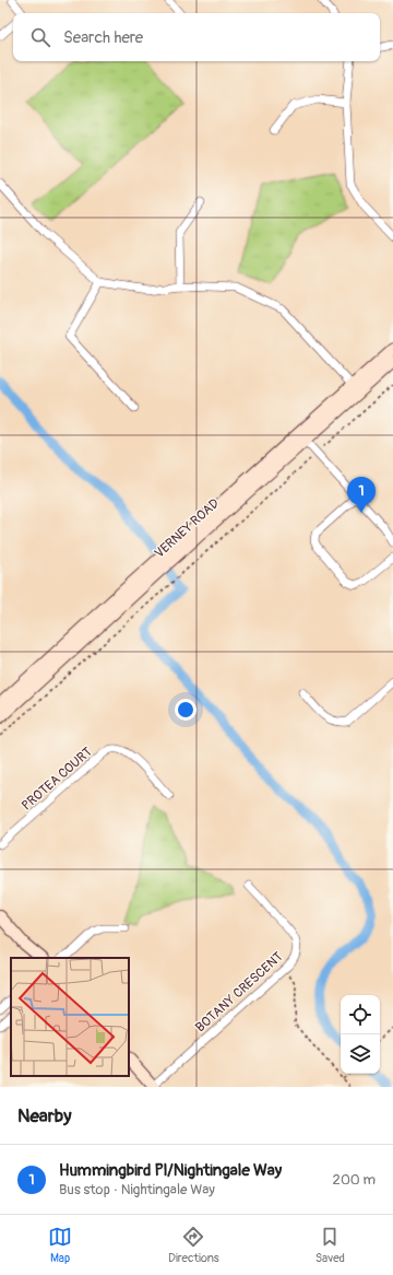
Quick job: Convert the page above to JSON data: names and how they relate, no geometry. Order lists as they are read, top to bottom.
{
  "streets": {
    "street": ["VERNEY ROAD", "PROTEA COURT", "BOTANY CRESCENT"]
  },
  "page": {
    "search": "Search here",
    "pins": "1",
    "heading": "Nearby",
    "list": [
      {
        "mark": "1",
        "name": "Hummingbird Pl/Nightingale Way",
        "note": "Bus stop · Nightingale Way",
        "value": "200 m"
      }
    ],
    "nav": ["Map", "Directions", "Saved"]
  }
}
